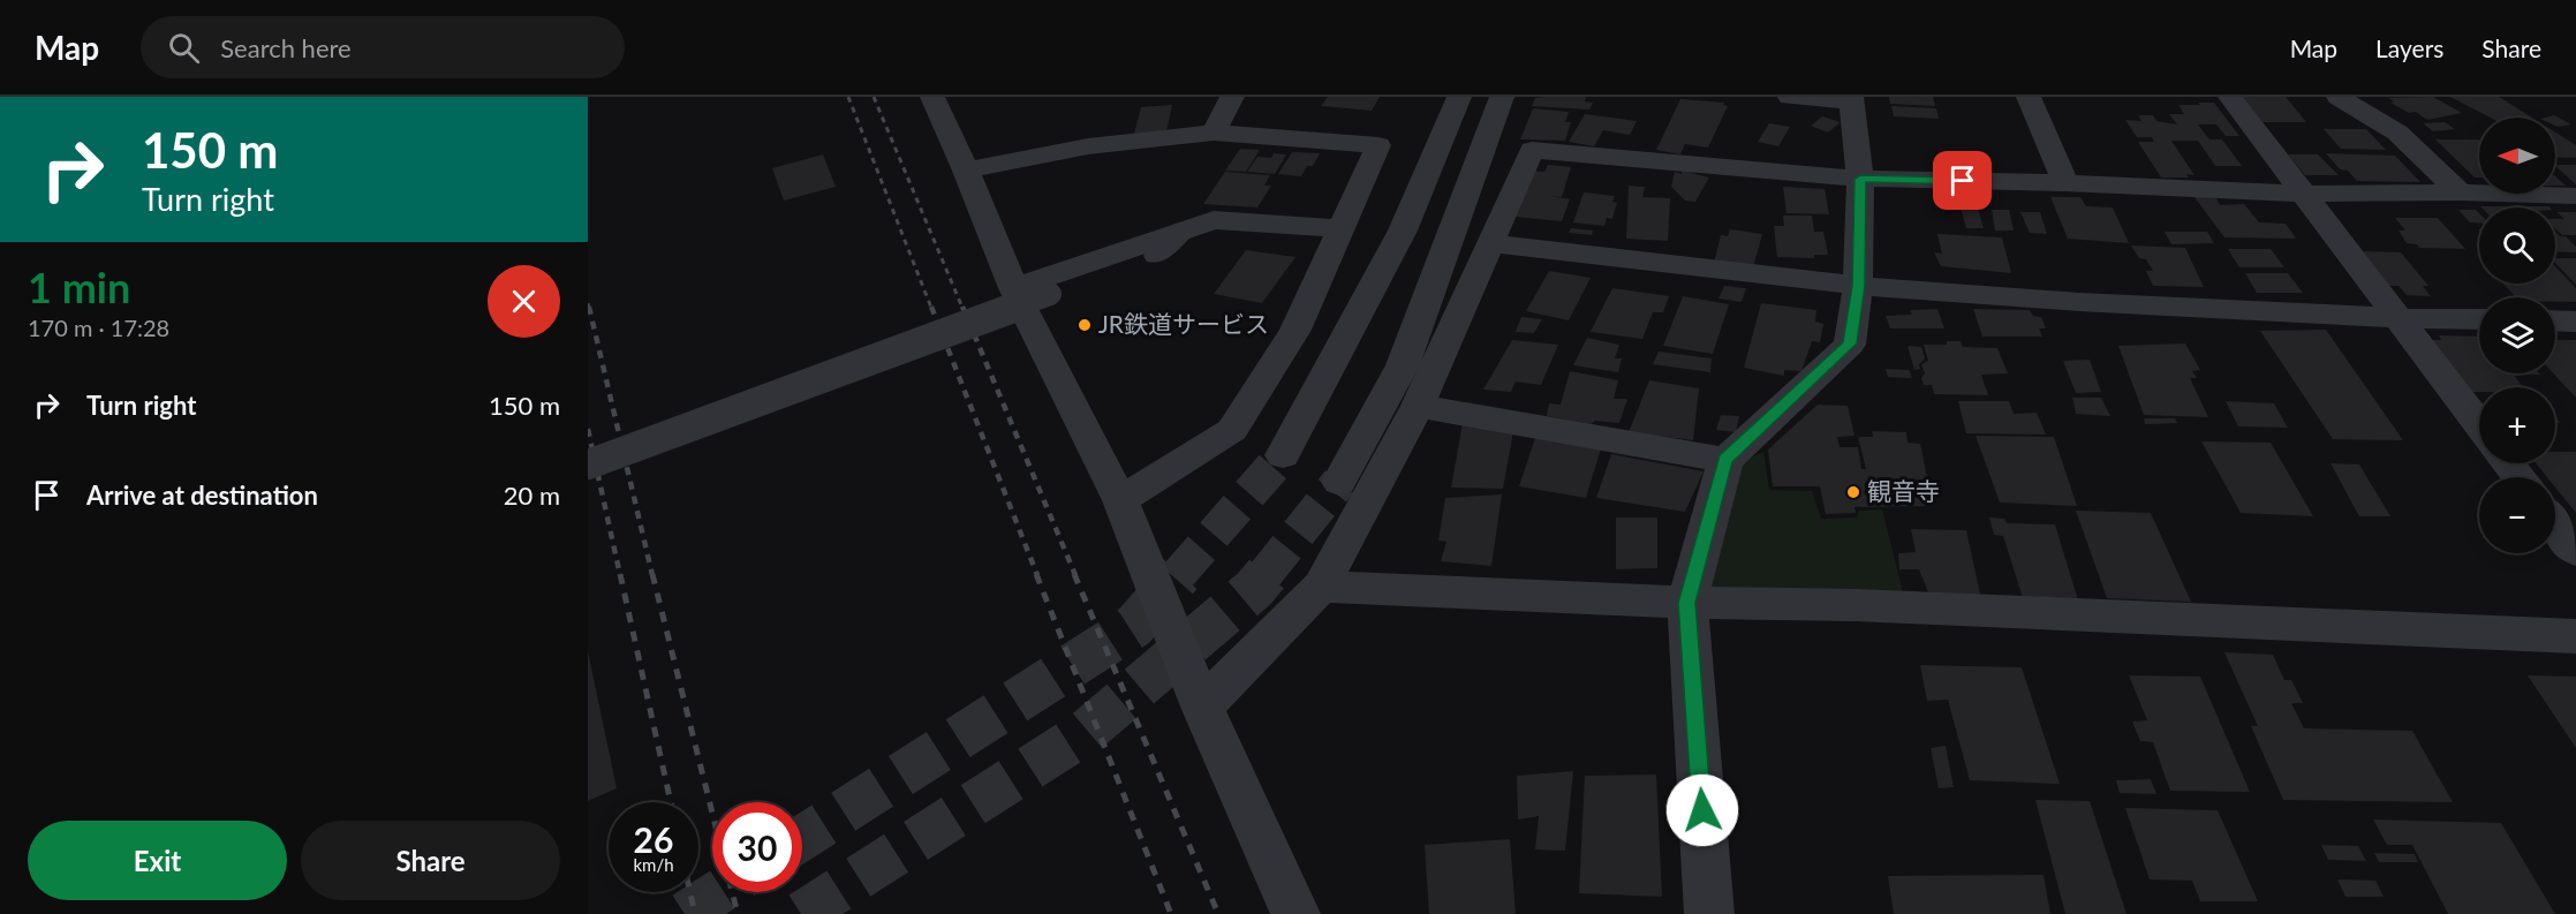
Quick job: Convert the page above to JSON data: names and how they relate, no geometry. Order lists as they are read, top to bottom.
{
  "places": ["JR鉄道サービス", "観音寺"],
  "north": "left",
  "page": {
    "header": "Map",
    "search": "Search here",
    "nav": ["Map", "Layers", "Share"],
    "turn": ["150 m", "Turn right"],
    "map_buttons": ["+", "−"],
    "heading": ["1 min", "170 m · 17:28"],
    "list": [
      {
        "name": "Turn right",
        "value": "150 m"
      },
      {
        "name": "Arrive at destination",
        "value": "20 m"
      }
    ],
    "speed": "26 km/h",
    "limit": "30",
    "buttons": ["Exit", "Share"]
  }
}
